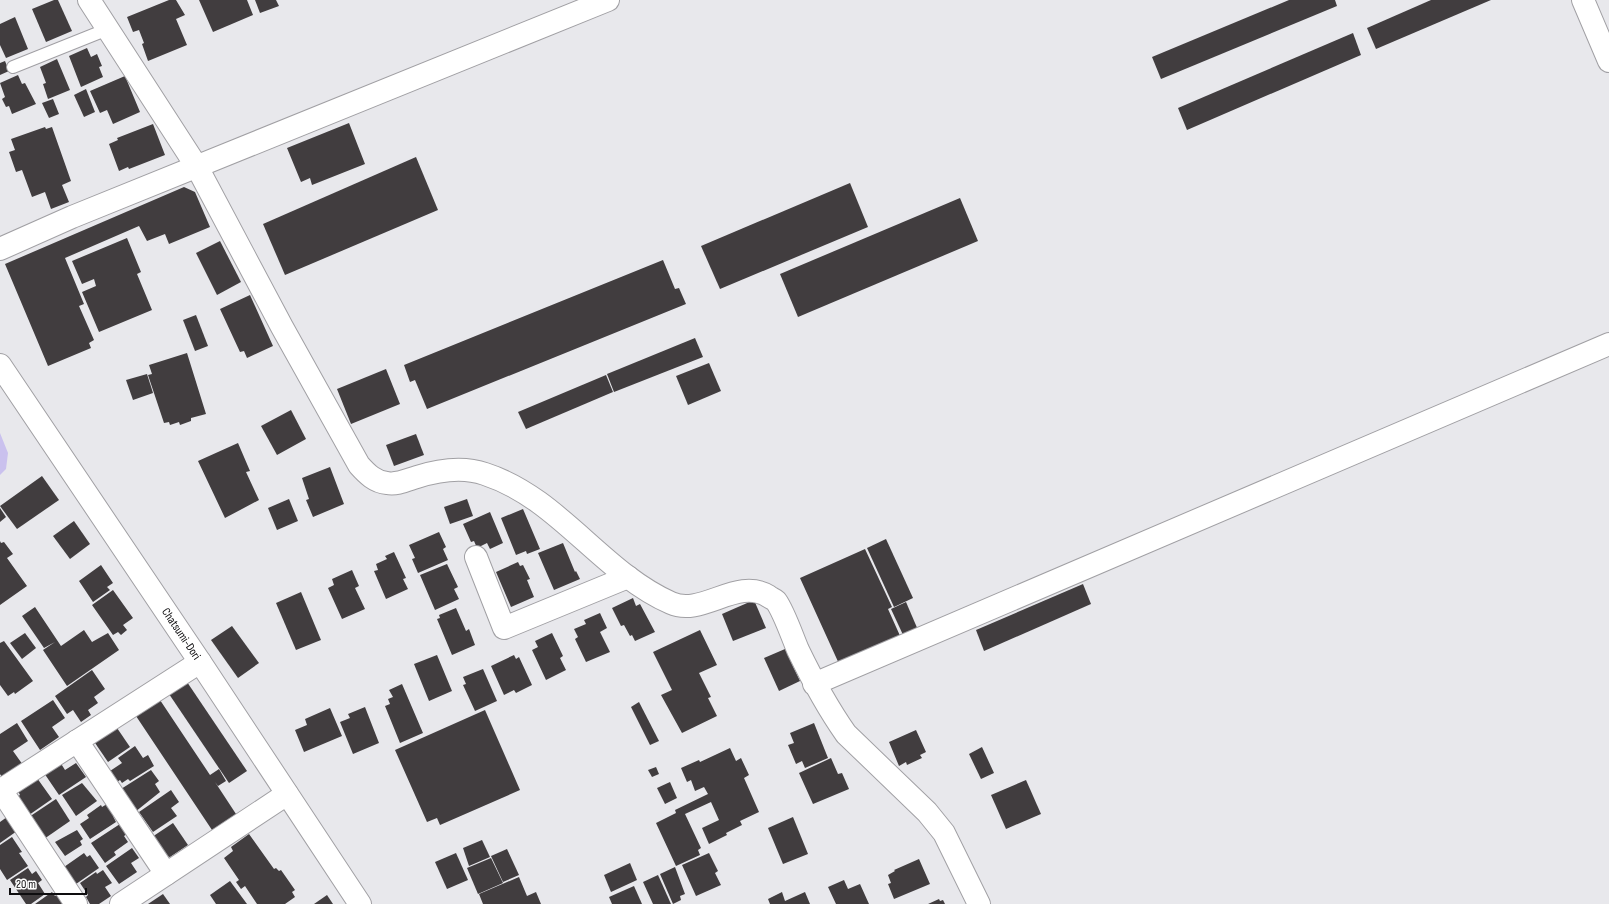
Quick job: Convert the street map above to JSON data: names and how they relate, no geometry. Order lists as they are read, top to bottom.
{
  "streets": {
    "street": ["Chatsumi-Dori"]
  },
  "scale_bar": "20 m"
}
